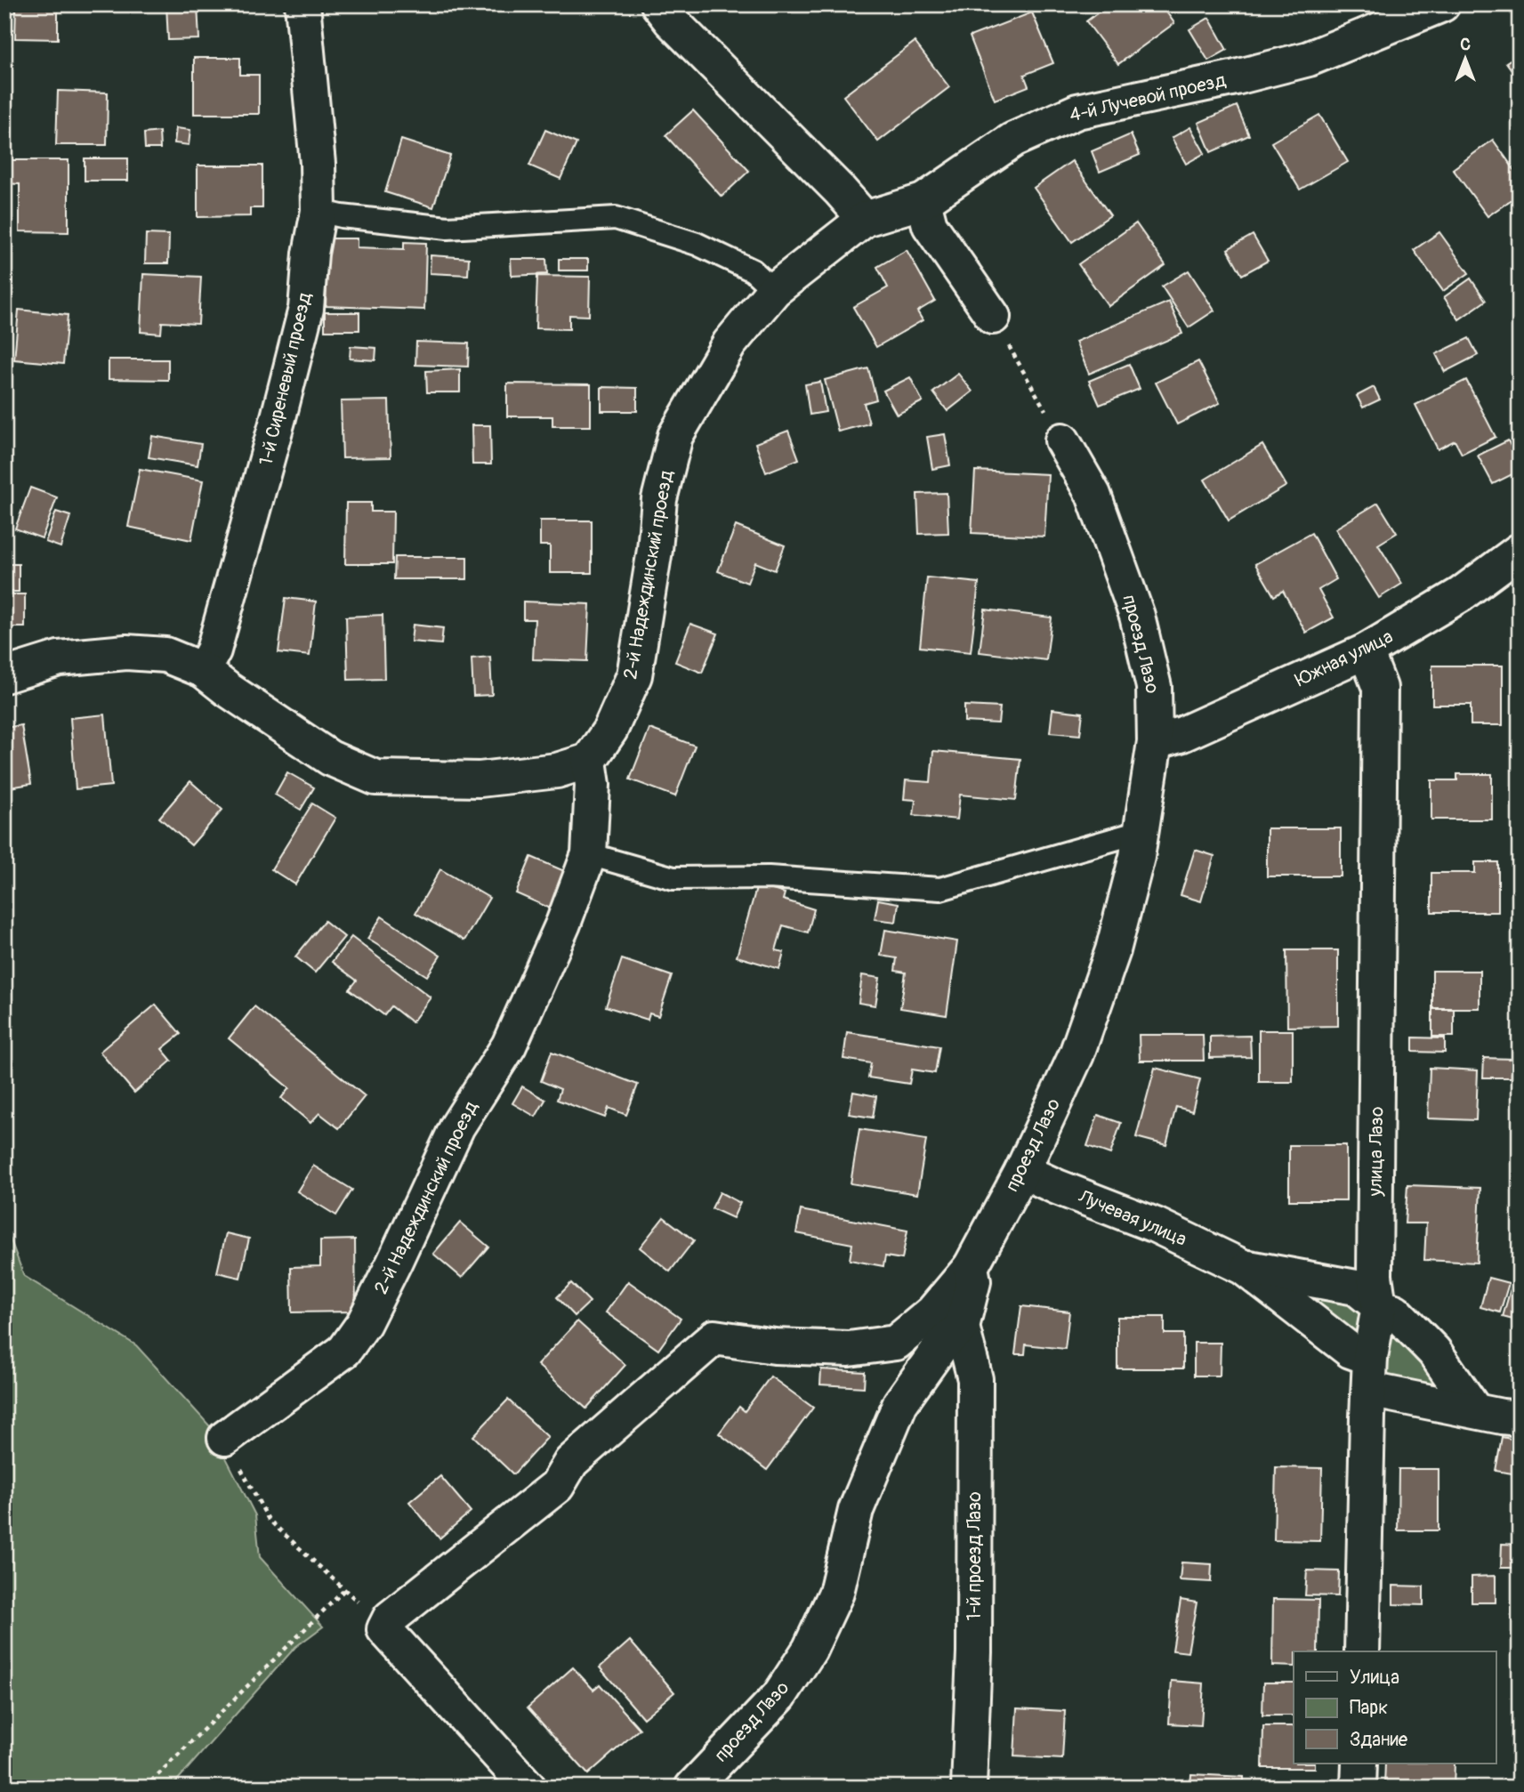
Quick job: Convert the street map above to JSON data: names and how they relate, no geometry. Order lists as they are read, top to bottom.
{
  "streets": {
    "street": [
      "4-й Лучевой проезд",
      "1-й Сиреневый проезд",
      "2-й Надеждинский проезд",
      "проезд Лазо",
      "Южная улица",
      "улица Лазо",
      "Лучевая улица",
      "1-й проезд Лазо"
    ]
  },
  "crossings": [
    ["4-й Лучевой проезд", "2-й Надеждинский проезд"],
    ["проезд Лазо", "Южная улица"],
    ["проезд Лазо", "Лучевая улица"],
    ["проезд Лазо", "1-й проезд Лазо"],
    ["Южная улица", "улица Лазо"],
    ["улица Лазо", "Лучевая улица"]
  ],
  "legend": ["Улица", "Парк", "Здание"],
  "north": "top"
}
